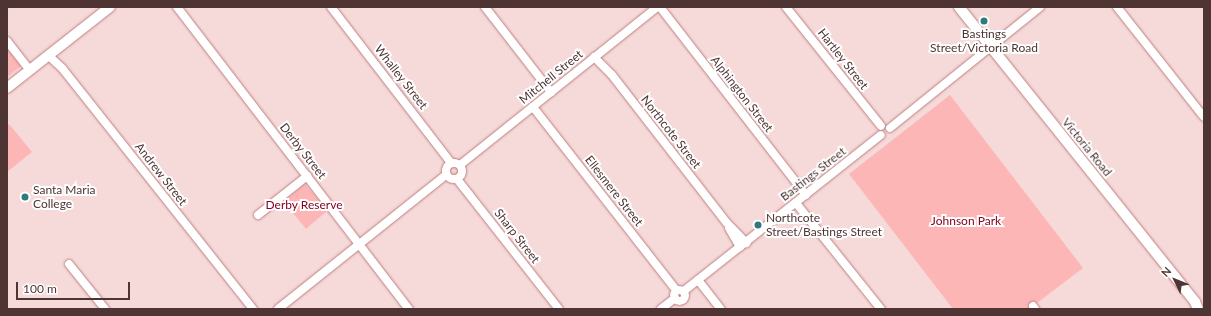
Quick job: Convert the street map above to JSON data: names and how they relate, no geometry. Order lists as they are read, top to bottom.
{
  "streets": {
    "street": [
      "Hartley Street",
      "Whalley Street",
      "Mitchell Street",
      "Alphington Street",
      "Northcote Street",
      "Victoria Road",
      "Derby Street",
      "Andrew Street",
      "Bastings Street",
      "Ellesmere Street",
      "Sharp Street"
    ]
  },
  "crossings": [
    ["Hartley Street", "Bastings Street"],
    ["Whalley Street", "Mitchell Street"],
    ["Whalley Street", "Sharp Street"],
    ["Mitchell Street", "Alphington Street"],
    ["Mitchell Street", "Northcote Street"],
    ["Mitchell Street", "Ellesmere Street"],
    ["Mitchell Street", "Sharp Street"],
    ["Alphington Street", "Bastings Street"],
    ["Northcote Street", "Bastings Street"],
    ["Bastings Street", "Ellesmere Street"]
  ],
  "parks": ["Derby Reserve", "Johnson Park"],
  "places": ["Bastings Street/Victoria Road", "Santa Maria College", "Northcote Street/Bastings Street"],
  "scale_bar": "100 m",
  "north": "top left"
}
